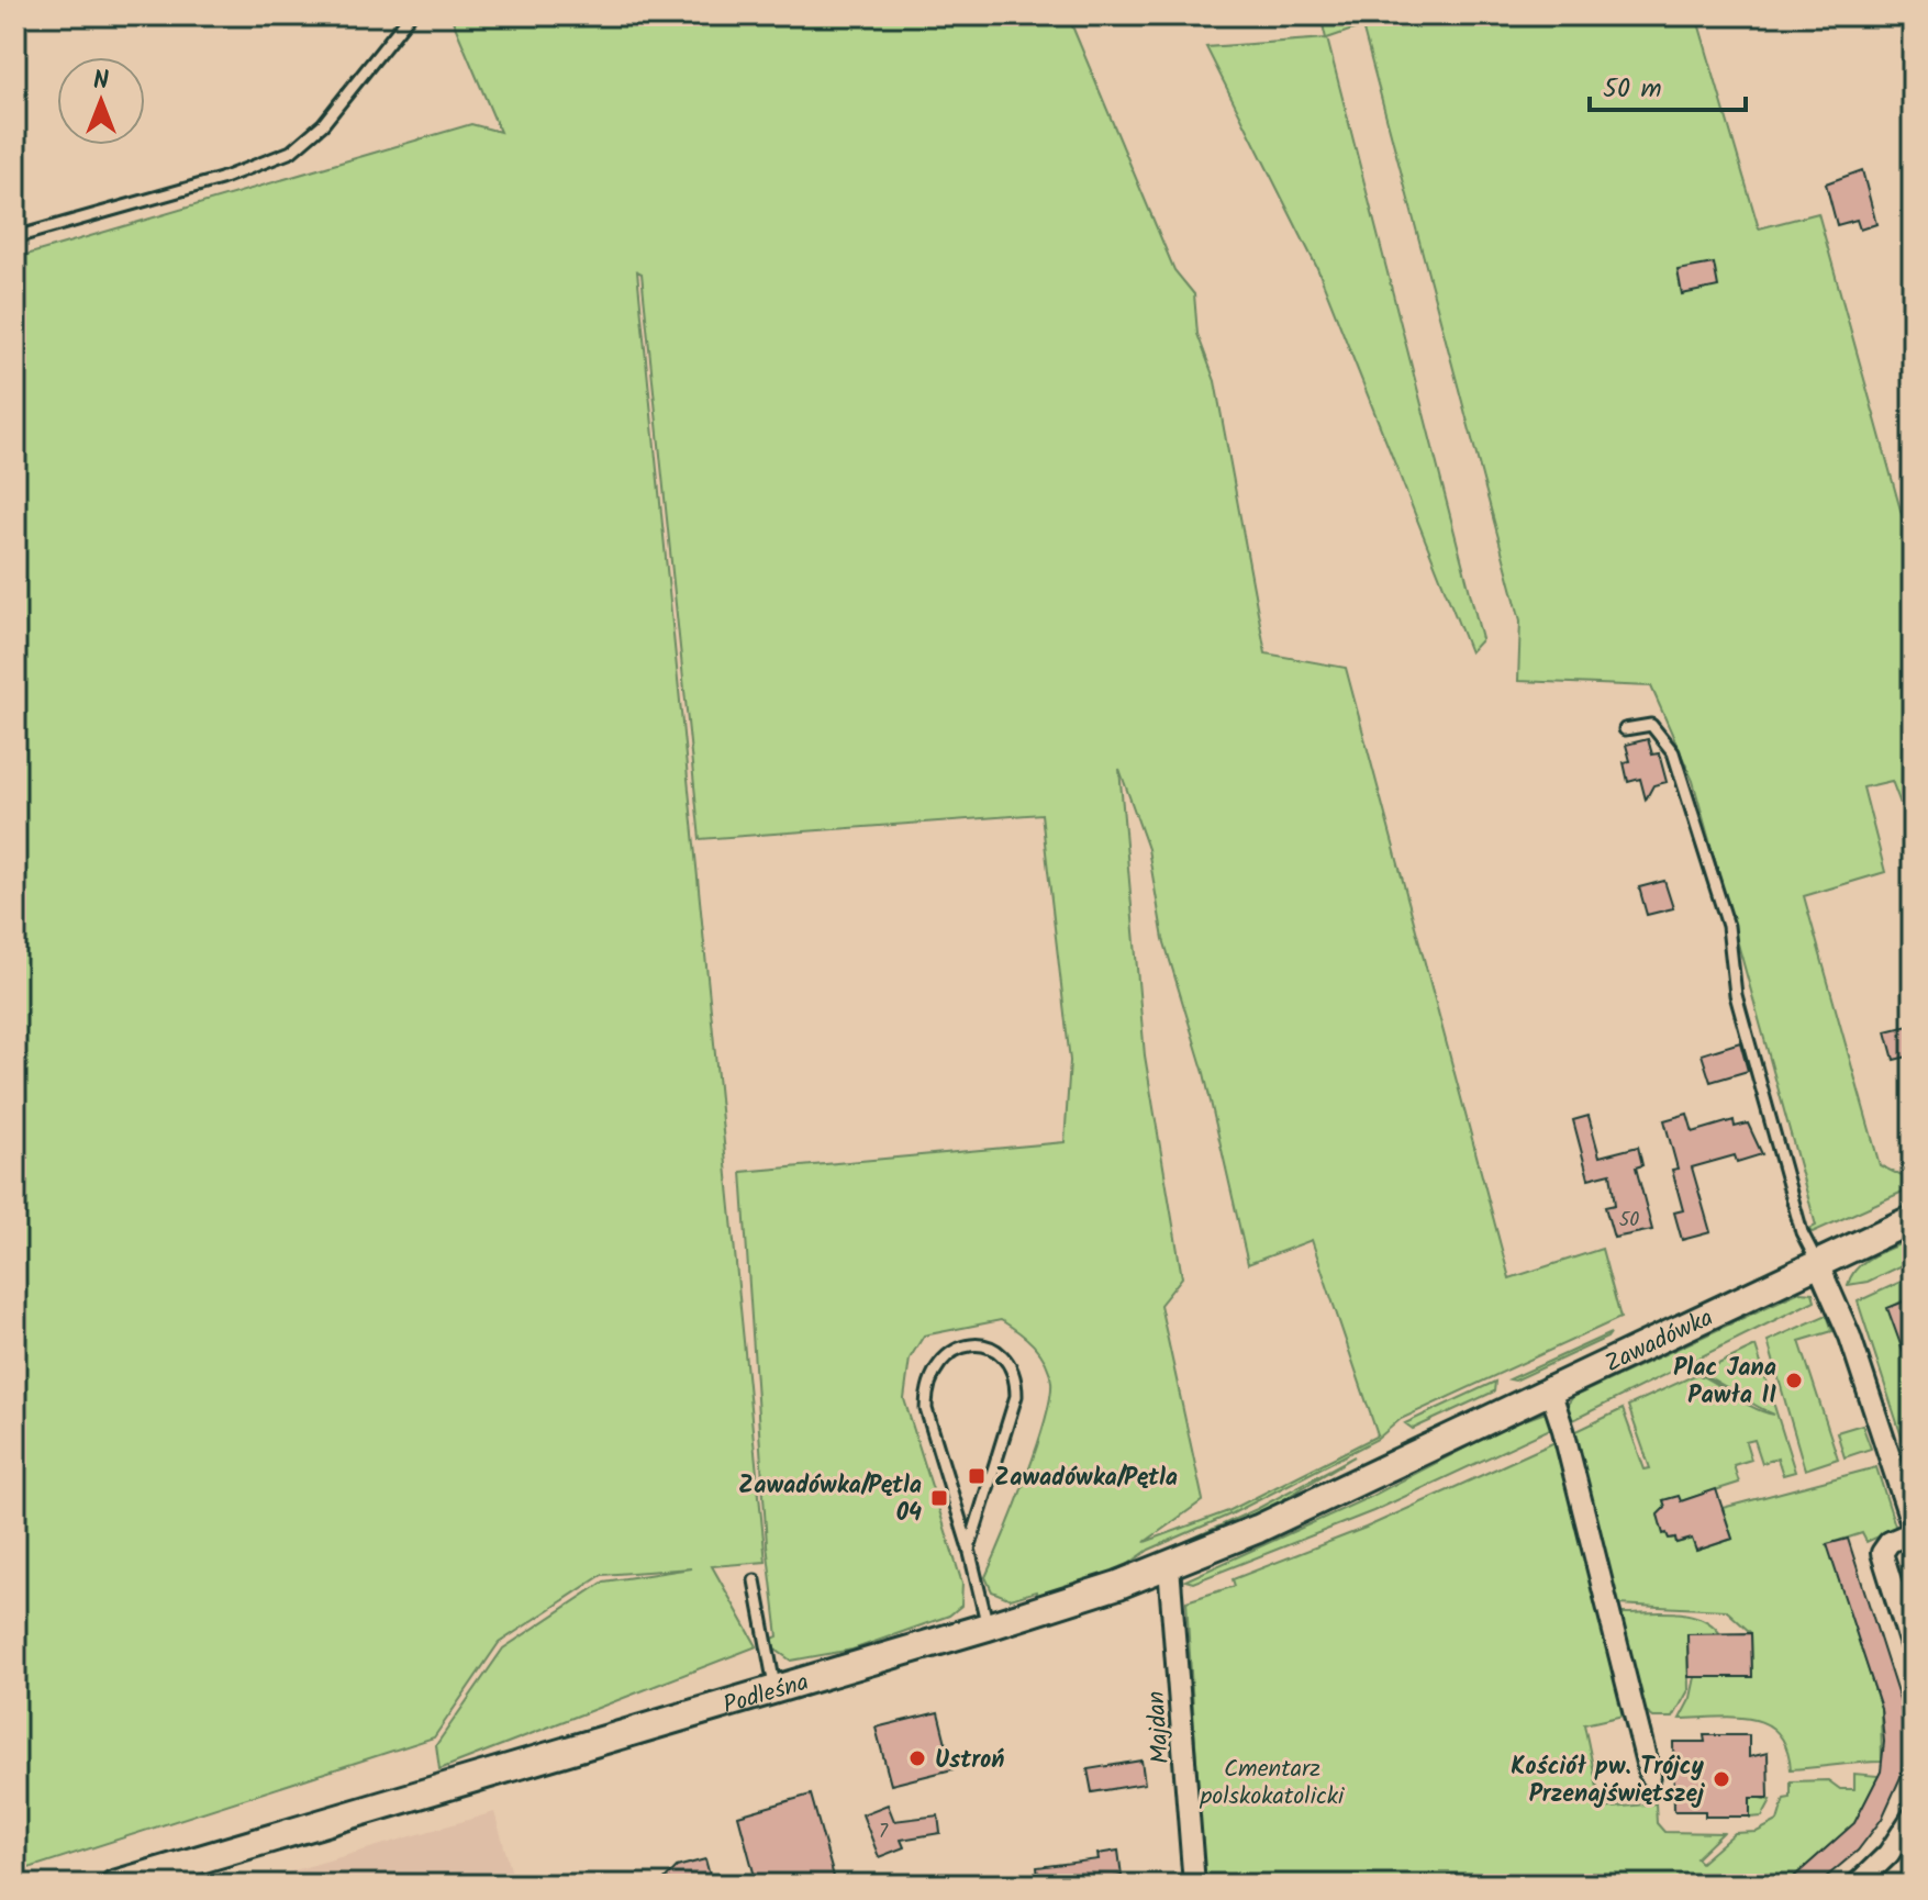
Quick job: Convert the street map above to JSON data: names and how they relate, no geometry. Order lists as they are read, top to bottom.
{
  "streets": {
    "main road": ["Zawadówka", "Podleśna"],
    "street": ["Majdan"]
  },
  "crossings": [
    ["Zawadówka", "Podleśna"],
    ["Podleśna", "Majdan"]
  ],
  "parks": ["Cmentarz polskokatolicki"],
  "places": {
    "other": ["Plac Jana Pawła II", "Ustroń", "Kościół pw. Trójcy Przenajświętszej"],
    "transit": ["Zawadówka/Pętla", "Zawadówka/Pętla 04"]
  },
  "house_numbers": ["50", "7"],
  "scale_bar": "50 m",
  "north": "top"
}
